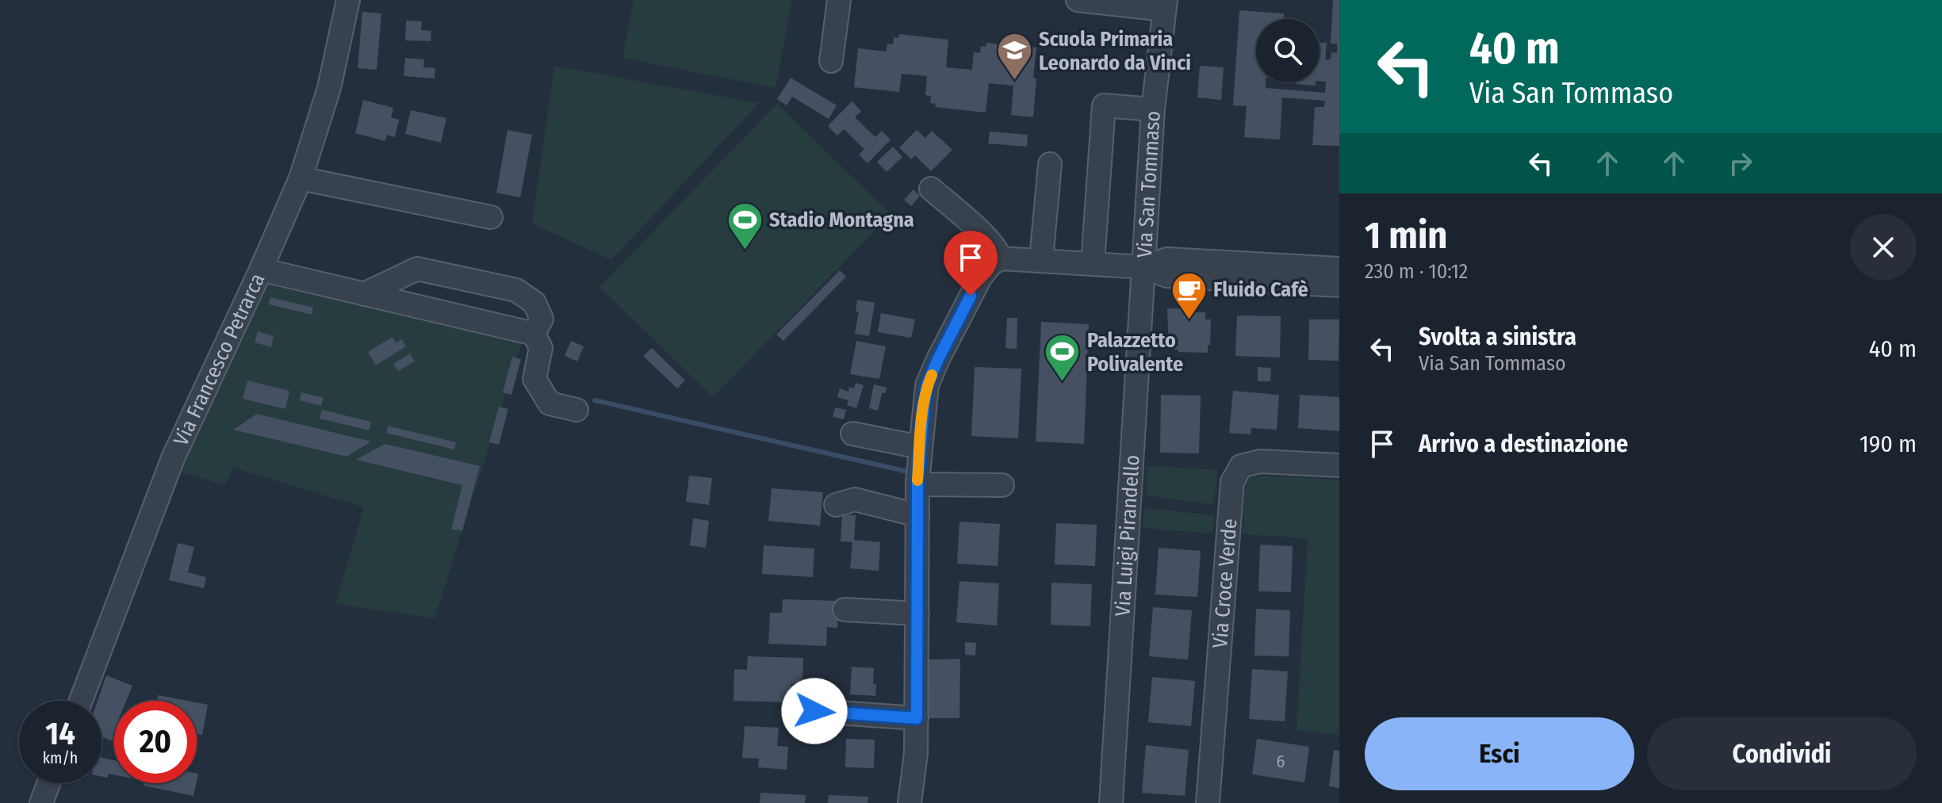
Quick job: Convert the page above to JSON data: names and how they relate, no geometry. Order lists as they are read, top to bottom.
{
  "streets": {
    "street": [
      "Via San Tommaso",
      "Via Francesco Petrarca",
      "Via Luigi Pirandello",
      "Via Croce Verde"
    ]
  },
  "crossings": [
    ["Via San Tommaso", "Via Luigi Pirandello"]
  ],
  "places": {
    "school or university": ["Scuola Primaria Leonardo da Vinci"],
    "sports": ["Stadio Montagna", "Palazzetto Polivalente"],
    "cafe": ["Fluido Cafè"]
  },
  "house_numbers": ["6"],
  "page": {
    "turn": ["40 m", "Via San Tommaso"],
    "heading": ["1 min", "230 m · 10:12"],
    "list": [
      {
        "name": "Svolta a sinistra",
        "note": "Via San Tommaso",
        "value": "40 m"
      },
      {
        "name": "Arrivo a destinazione",
        "value": "190 m"
      }
    ],
    "speed": "14 km/h",
    "limit": "20",
    "buttons": ["Esci", "Condividi"]
  }
}
